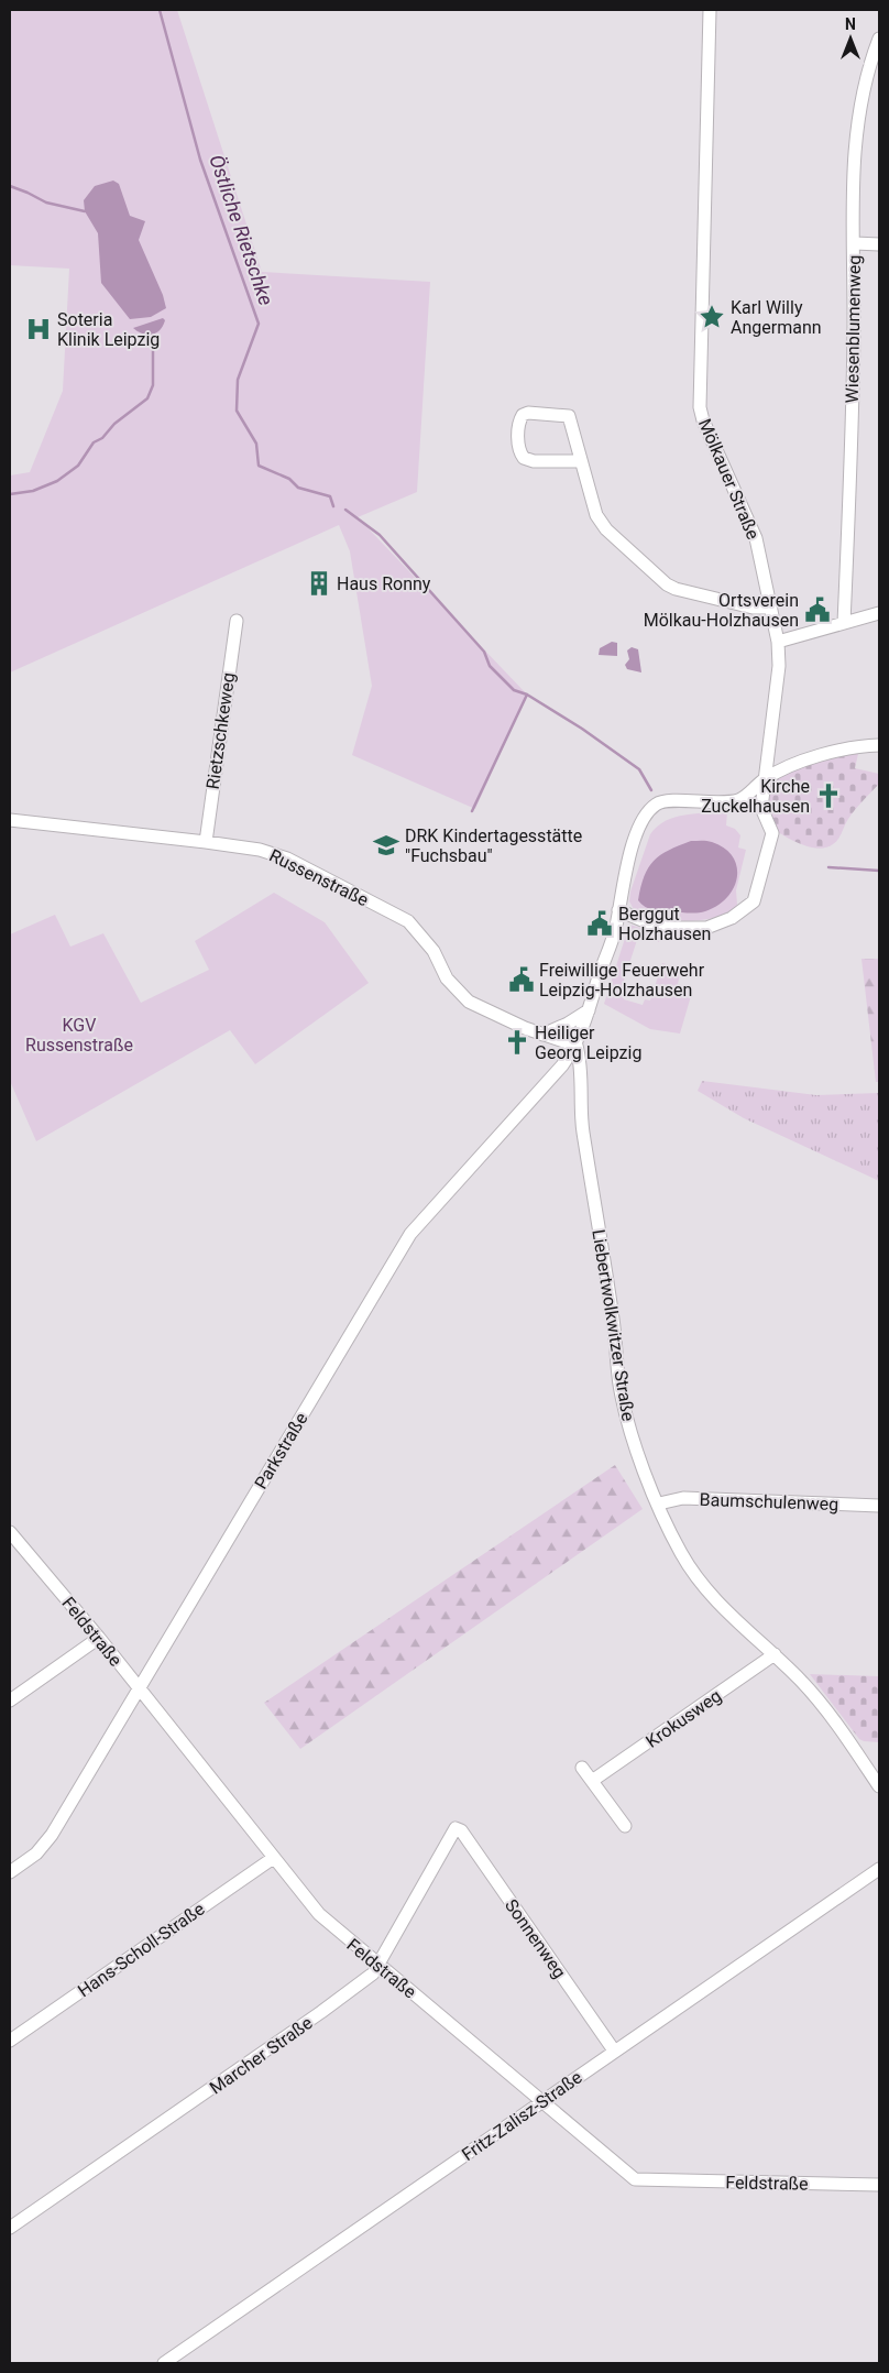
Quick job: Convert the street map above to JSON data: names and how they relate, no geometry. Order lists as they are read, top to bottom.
{
  "streets": {
    "street": [
      "Wiesenblumenweg",
      "Mölkauer Straße",
      "Rietzschkeweg",
      "Russenstraße",
      "Liebertwolkwitzer Straße",
      "Parkstraße",
      "Baumschulenweg",
      "Feldstraße",
      "Krokusweg",
      "Sonnenweg",
      "Hans-Scholl-Straße",
      "Marcher Straße",
      "Fritz-Zalisz-Straße"
    ]
  },
  "crossings": [
    ["Rietzschkeweg", "Russenstraße"],
    ["Russenstraße", "Liebertwolkwitzer Straße"],
    ["Russenstraße", "Parkstraße"],
    ["Liebertwolkwitzer Straße", "Parkstraße"],
    ["Liebertwolkwitzer Straße", "Baumschulenweg"],
    ["Liebertwolkwitzer Straße", "Krokusweg"],
    ["Parkstraße", "Feldstraße"],
    ["Feldstraße", "Hans-Scholl-Straße"],
    ["Feldstraße", "Marcher Straße"],
    ["Feldstraße", "Fritz-Zalisz-Straße"],
    ["Sonnenweg", "Marcher Straße"],
    ["Sonnenweg", "Fritz-Zalisz-Straße"]
  ],
  "water": ["Östliche Rietschke"],
  "parks": ["KGV Russenstraße"],
  "places": {
    "place": ["Karl Willy Angermann"],
    "hospital": ["Soteria Klinik Leipzig"],
    "building": ["Haus Ronny"],
    "public building": ["Ortsverein Mölkau-Holzhausen", "Berggut Holzhausen", "Freiwillige Feuerwehr Leipzig-Holzhausen"],
    "church": ["Kirche Zuckelhausen", "Heiliger Georg Leipzig"],
    "school or university": ["DRK Kindertagesstätte \"Fuchsbau\""]
  },
  "north": "top"
}
